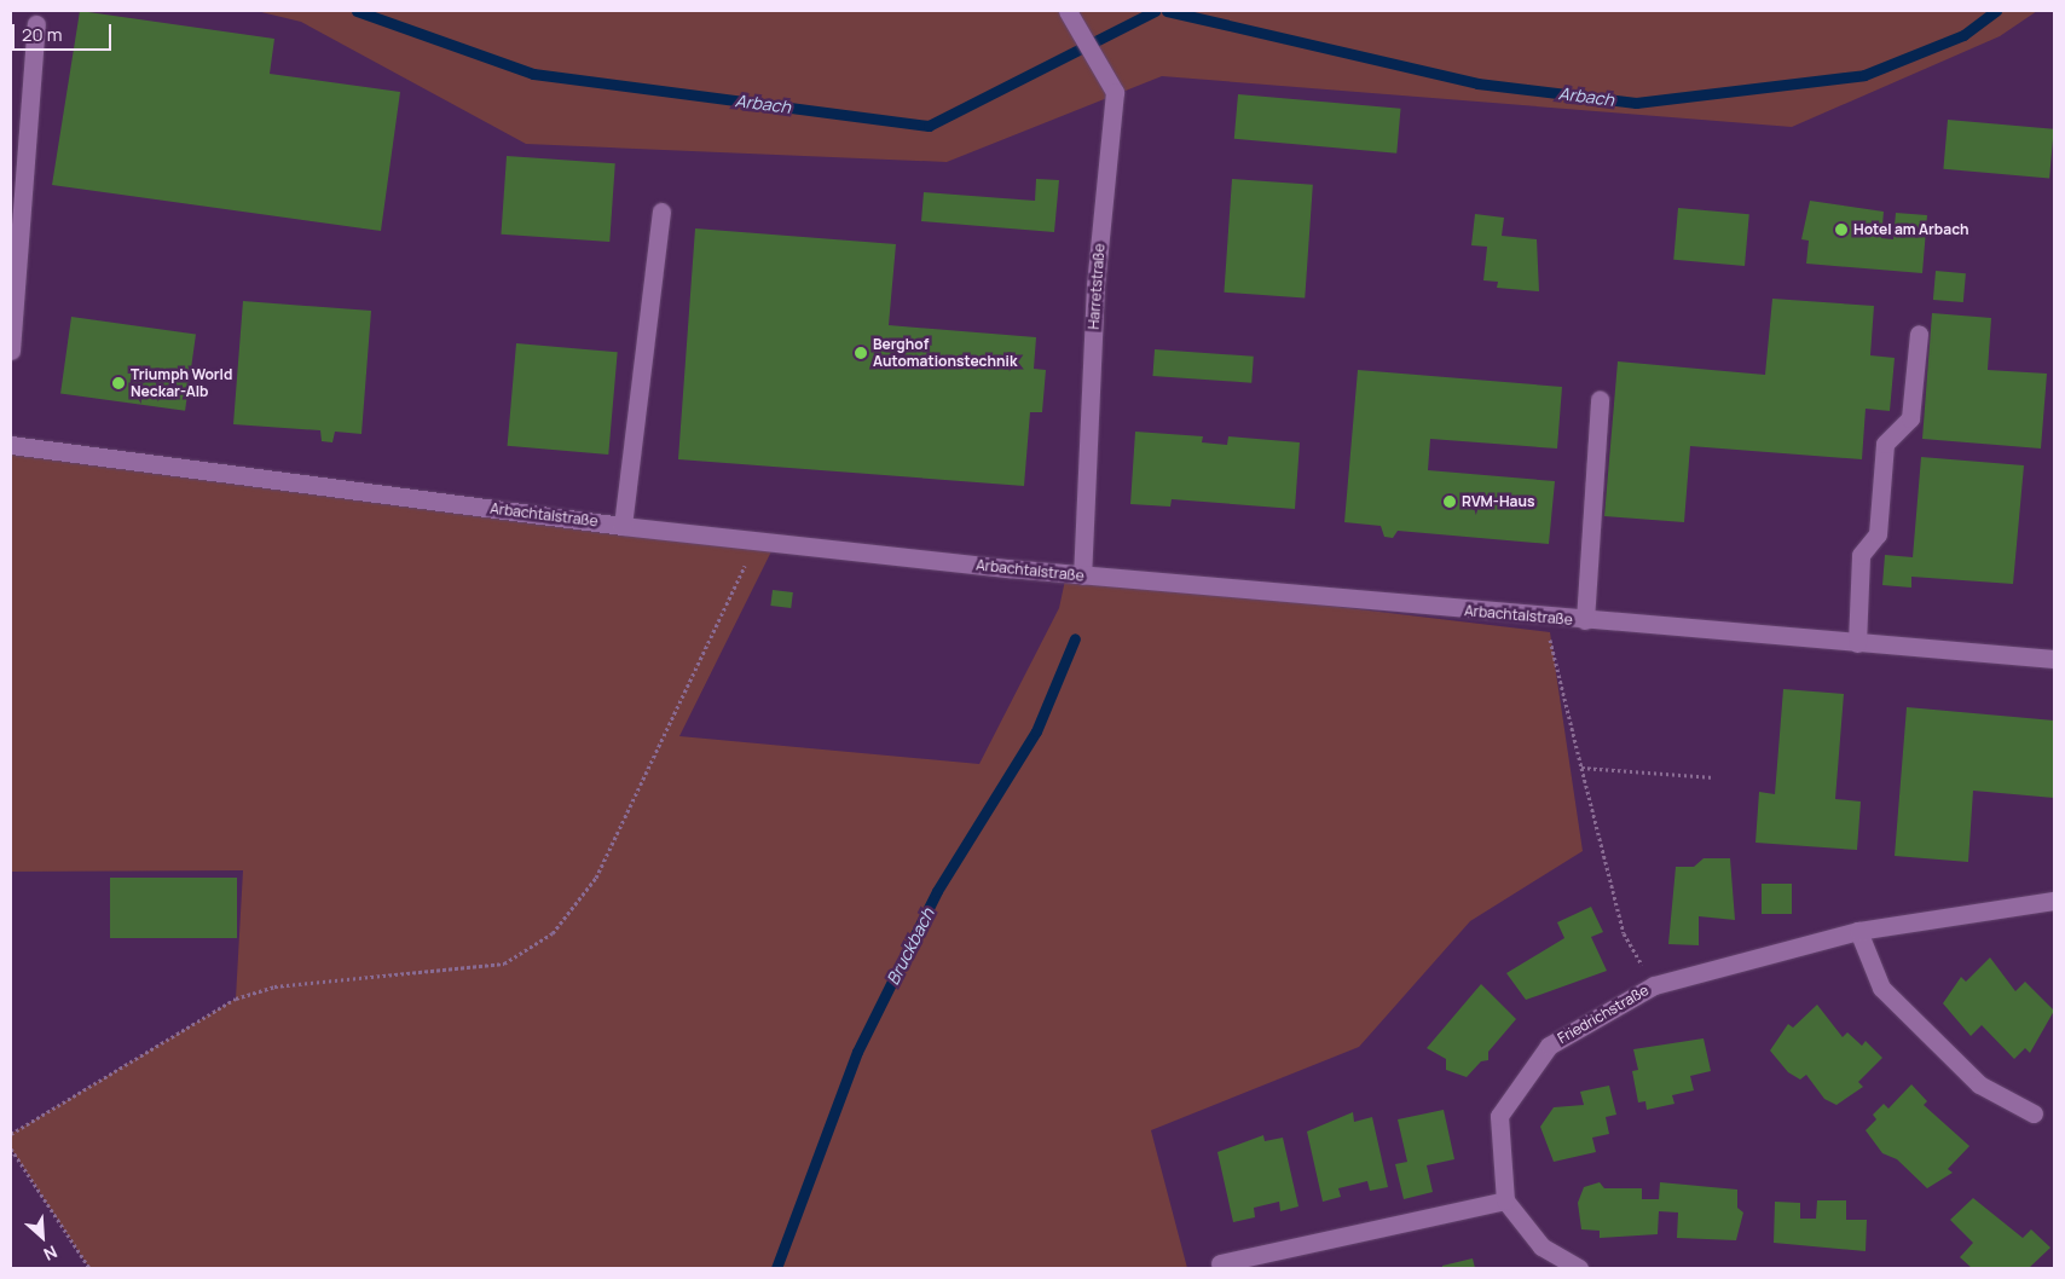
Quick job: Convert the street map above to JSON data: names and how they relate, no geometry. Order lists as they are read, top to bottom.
{
  "streets": {
    "street": ["Harretstraße", "Arbachtalstraße", "Friedrichstraße"]
  },
  "crossings": [
    ["Harretstraße", "Arbachtalstraße"]
  ],
  "water": ["Arbach", "Bruckbach"],
  "places": [
    "Hotel am Arbach",
    "Berghof Automationstechnik",
    "Triumph World Neckar-Alb",
    "RVM-Haus"
  ],
  "scale_bar": "20 m",
  "north": "bottom right"
}
